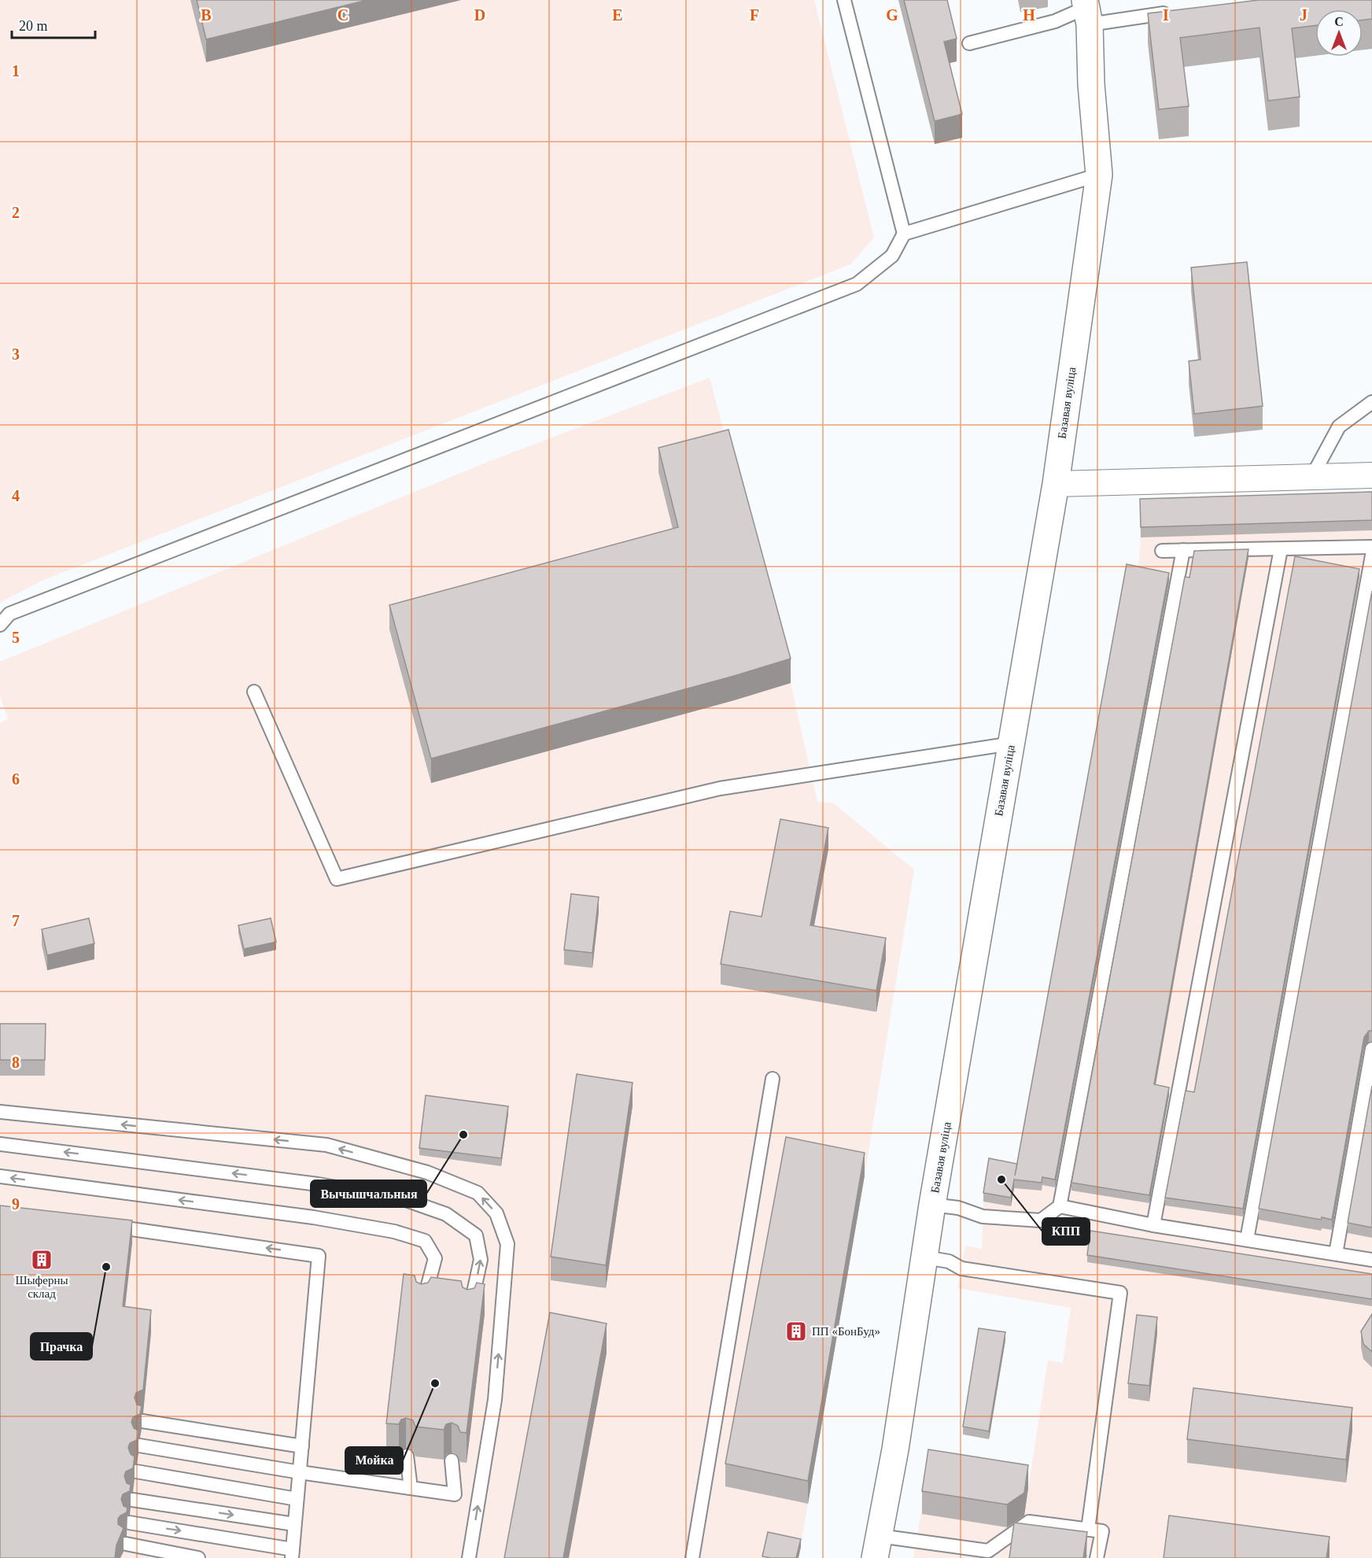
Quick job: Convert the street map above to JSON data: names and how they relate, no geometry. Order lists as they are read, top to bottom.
{
  "streets": {
    "street": ["Базавая вуліца"]
  },
  "places": {
    "other": [
      "Вычышчальныя",
      "КПП",
      "Прачка",
      "Мойка"
    ],
    "building": ["Шыферны склад", "ПП «БонБуд»"]
  },
  "scale_bar": "20 m",
  "north": "top",
  "grid": {
    "columns": [
      "B",
      "C",
      "D",
      "E",
      "F",
      "G",
      "H",
      "I",
      "J"
    ],
    "rows": [
      "1",
      "2",
      "3",
      "4",
      "5",
      "6",
      "7",
      "8",
      "9"
    ]
  }
}
